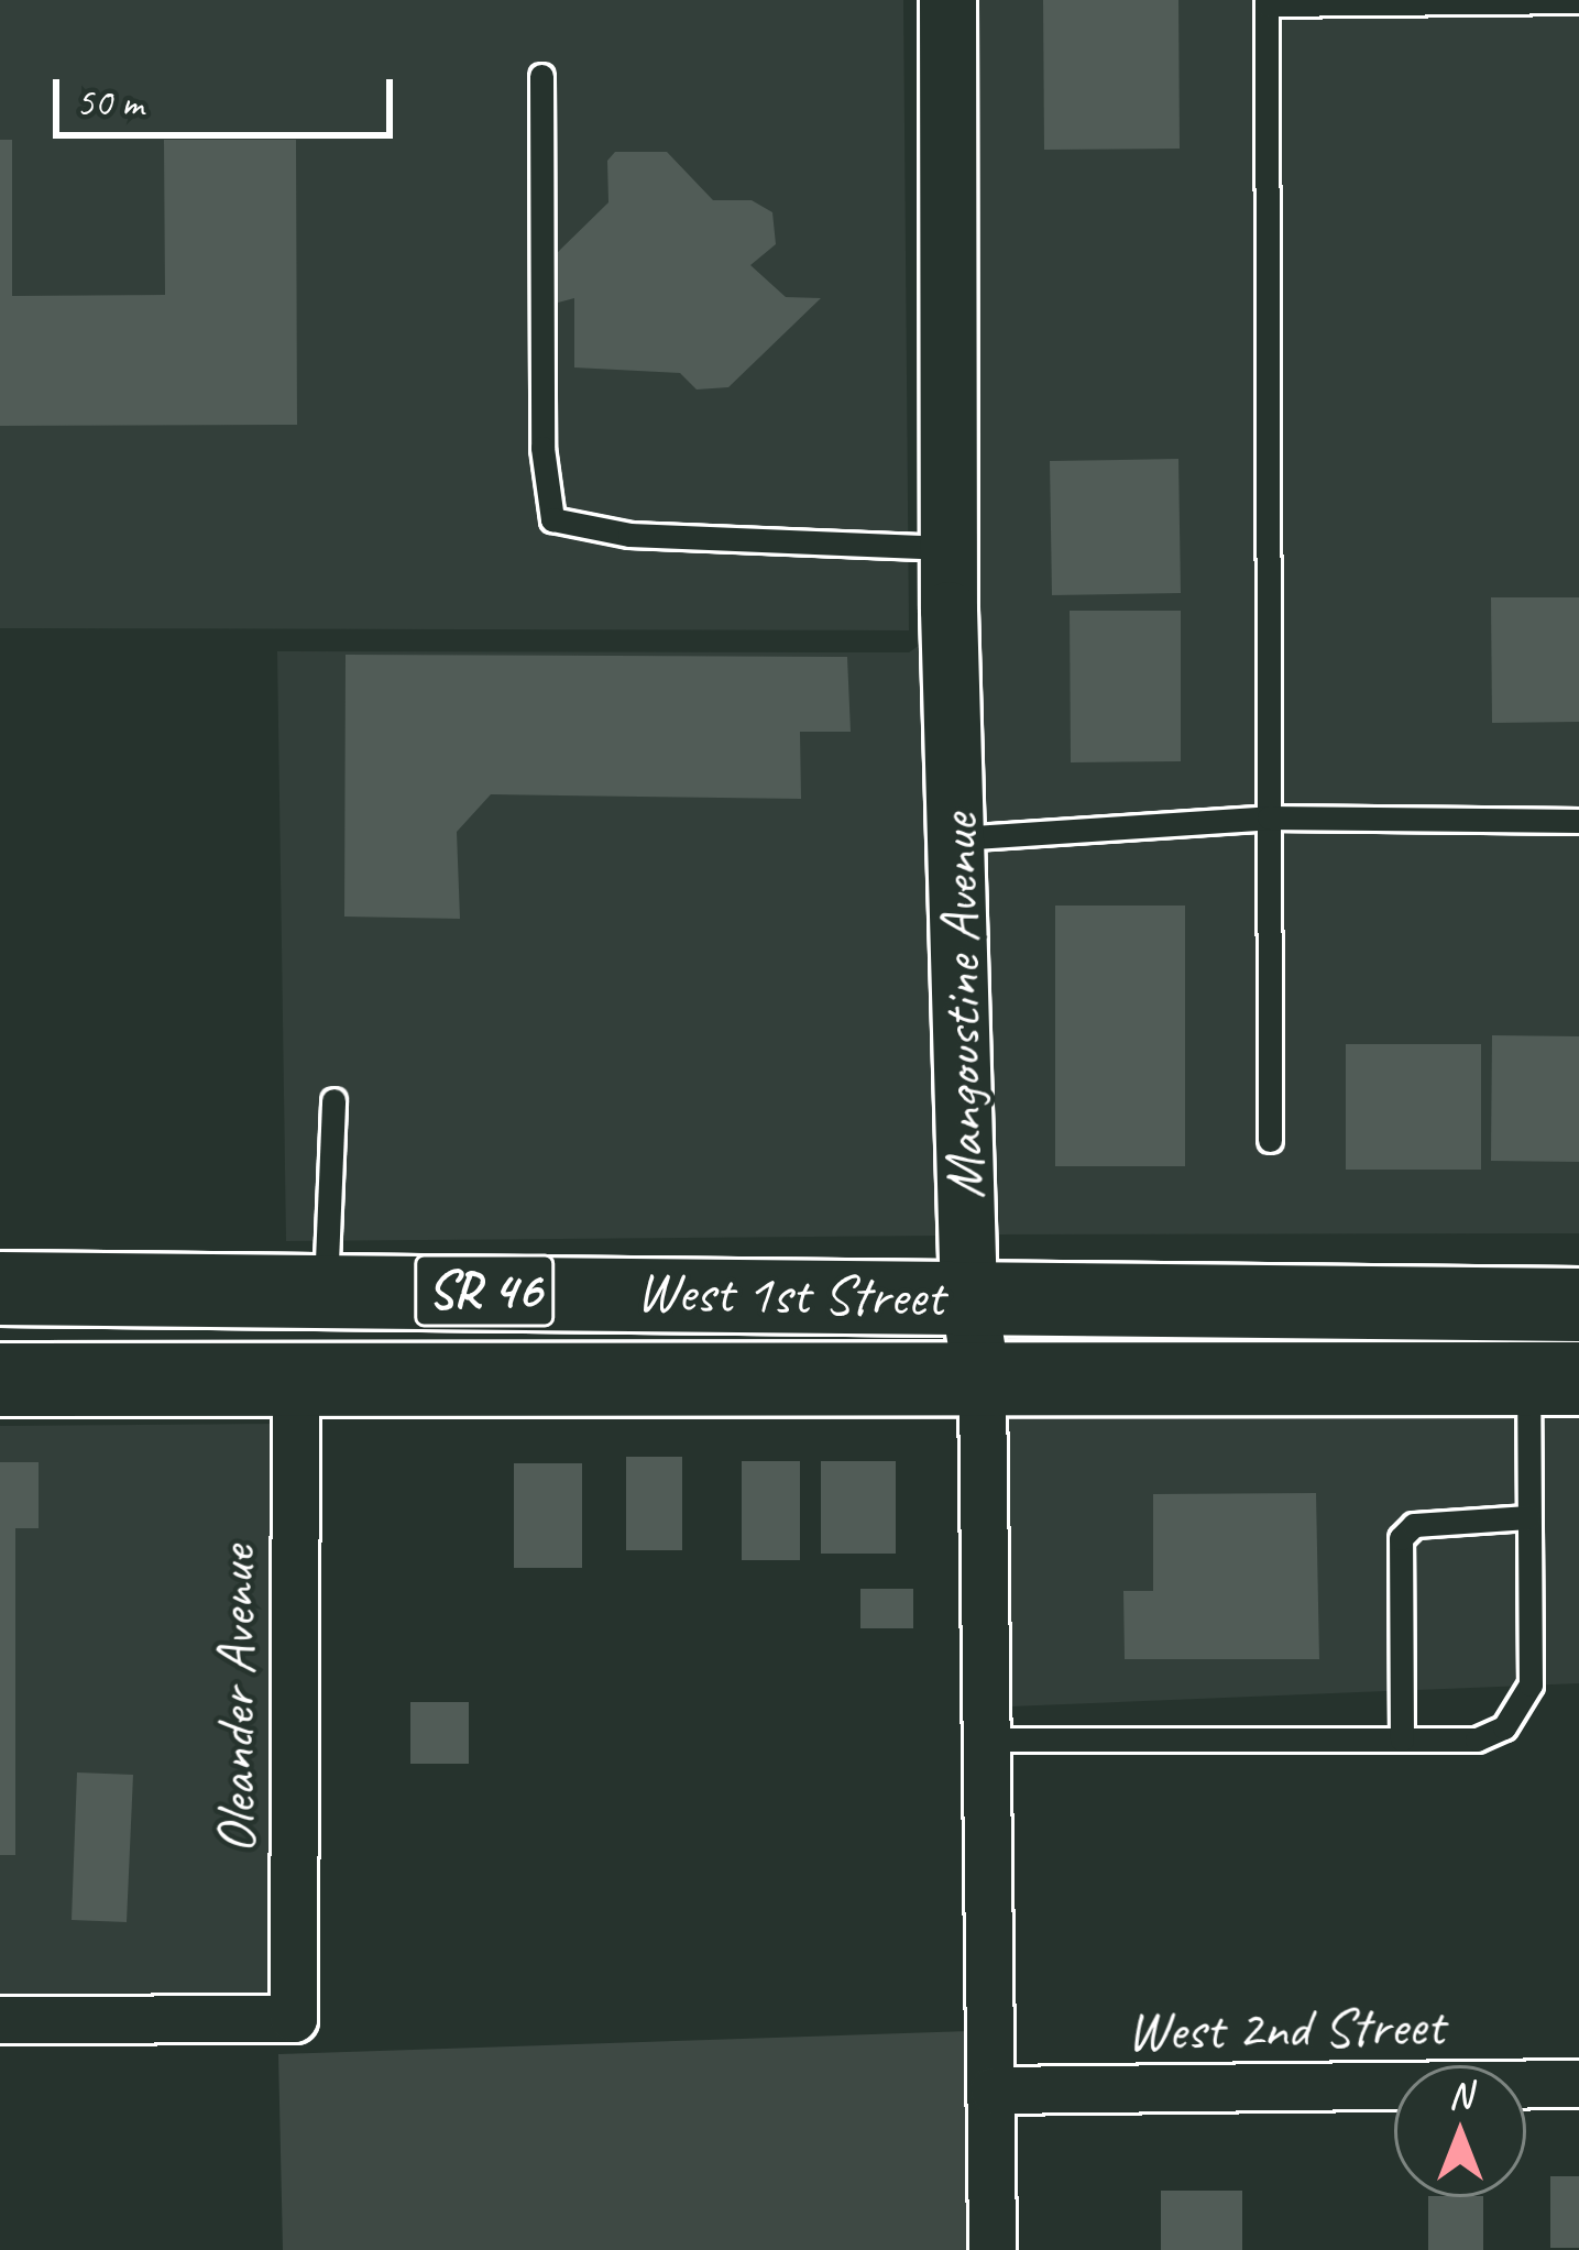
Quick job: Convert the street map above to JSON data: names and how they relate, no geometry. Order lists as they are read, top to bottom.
{
  "streets": {
    "main road": ["SR 46", "West 1st Street"],
    "street": ["Mangoustine Avenue", "Oleander Avenue", "West 2nd Street"]
  },
  "crossings": [
    ["Mangoustine Avenue", "West 1st Street"],
    ["Mangoustine Avenue", "West 2nd Street"],
    ["West 1st Street", "Oleander Avenue"]
  ],
  "scale_bar": "50 m",
  "north": "top"
}
